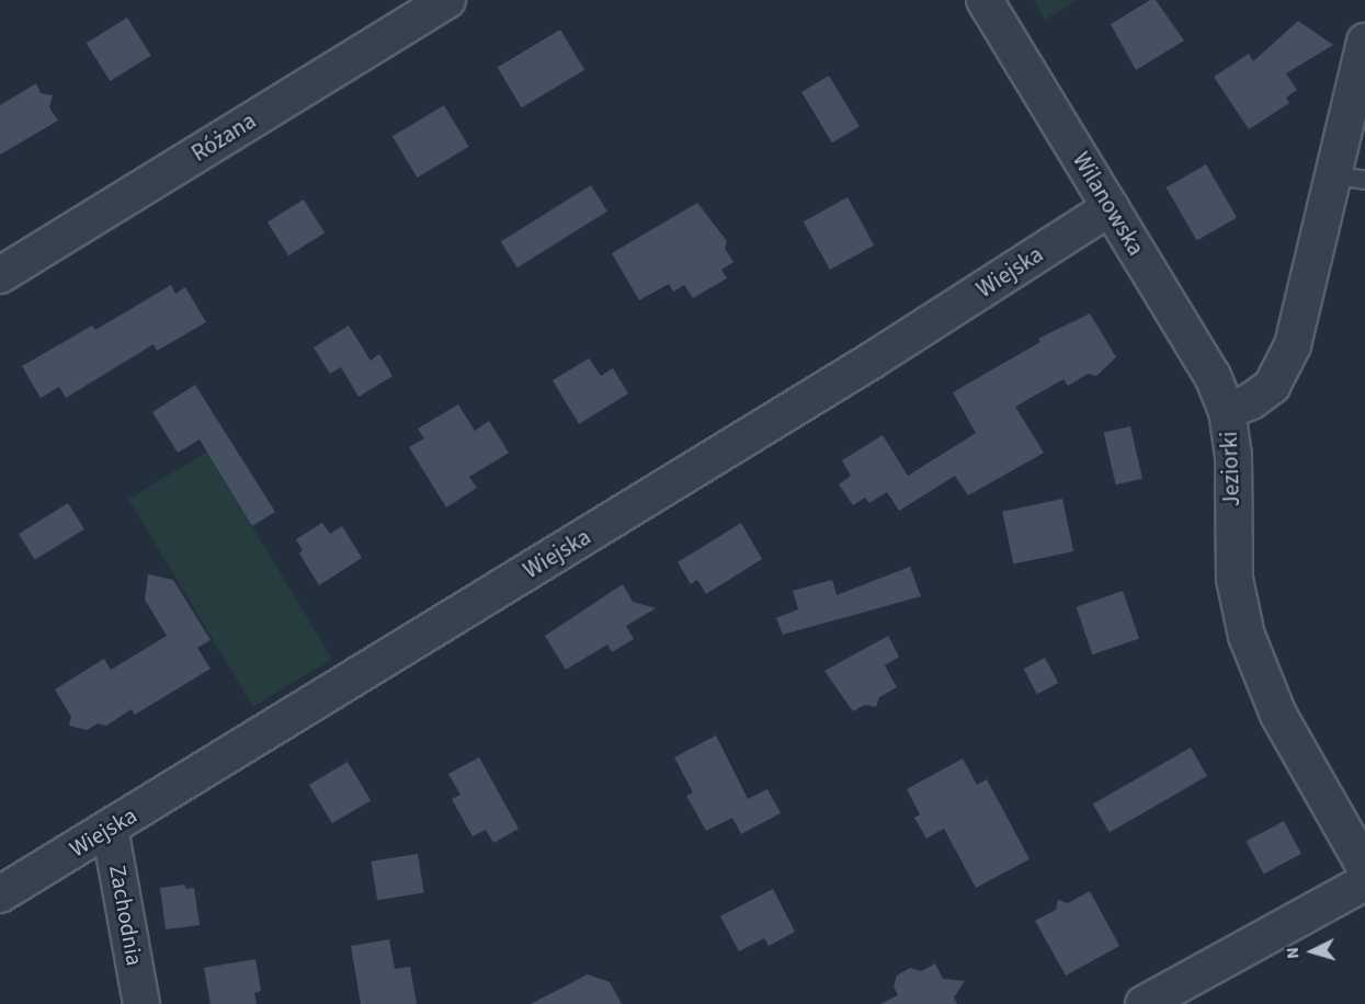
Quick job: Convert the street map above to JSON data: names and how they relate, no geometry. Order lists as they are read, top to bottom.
{
  "streets": {
    "street": [
      "Różana",
      "Wilanowska",
      "Wiejska",
      "Jeziorki",
      "Zachodnia"
    ]
  },
  "crossings": [
    ["Wilanowska", "Wiejska"],
    ["Wilanowska", "Jeziorki"],
    ["Wiejska", "Zachodnia"]
  ],
  "north": "left"
}
